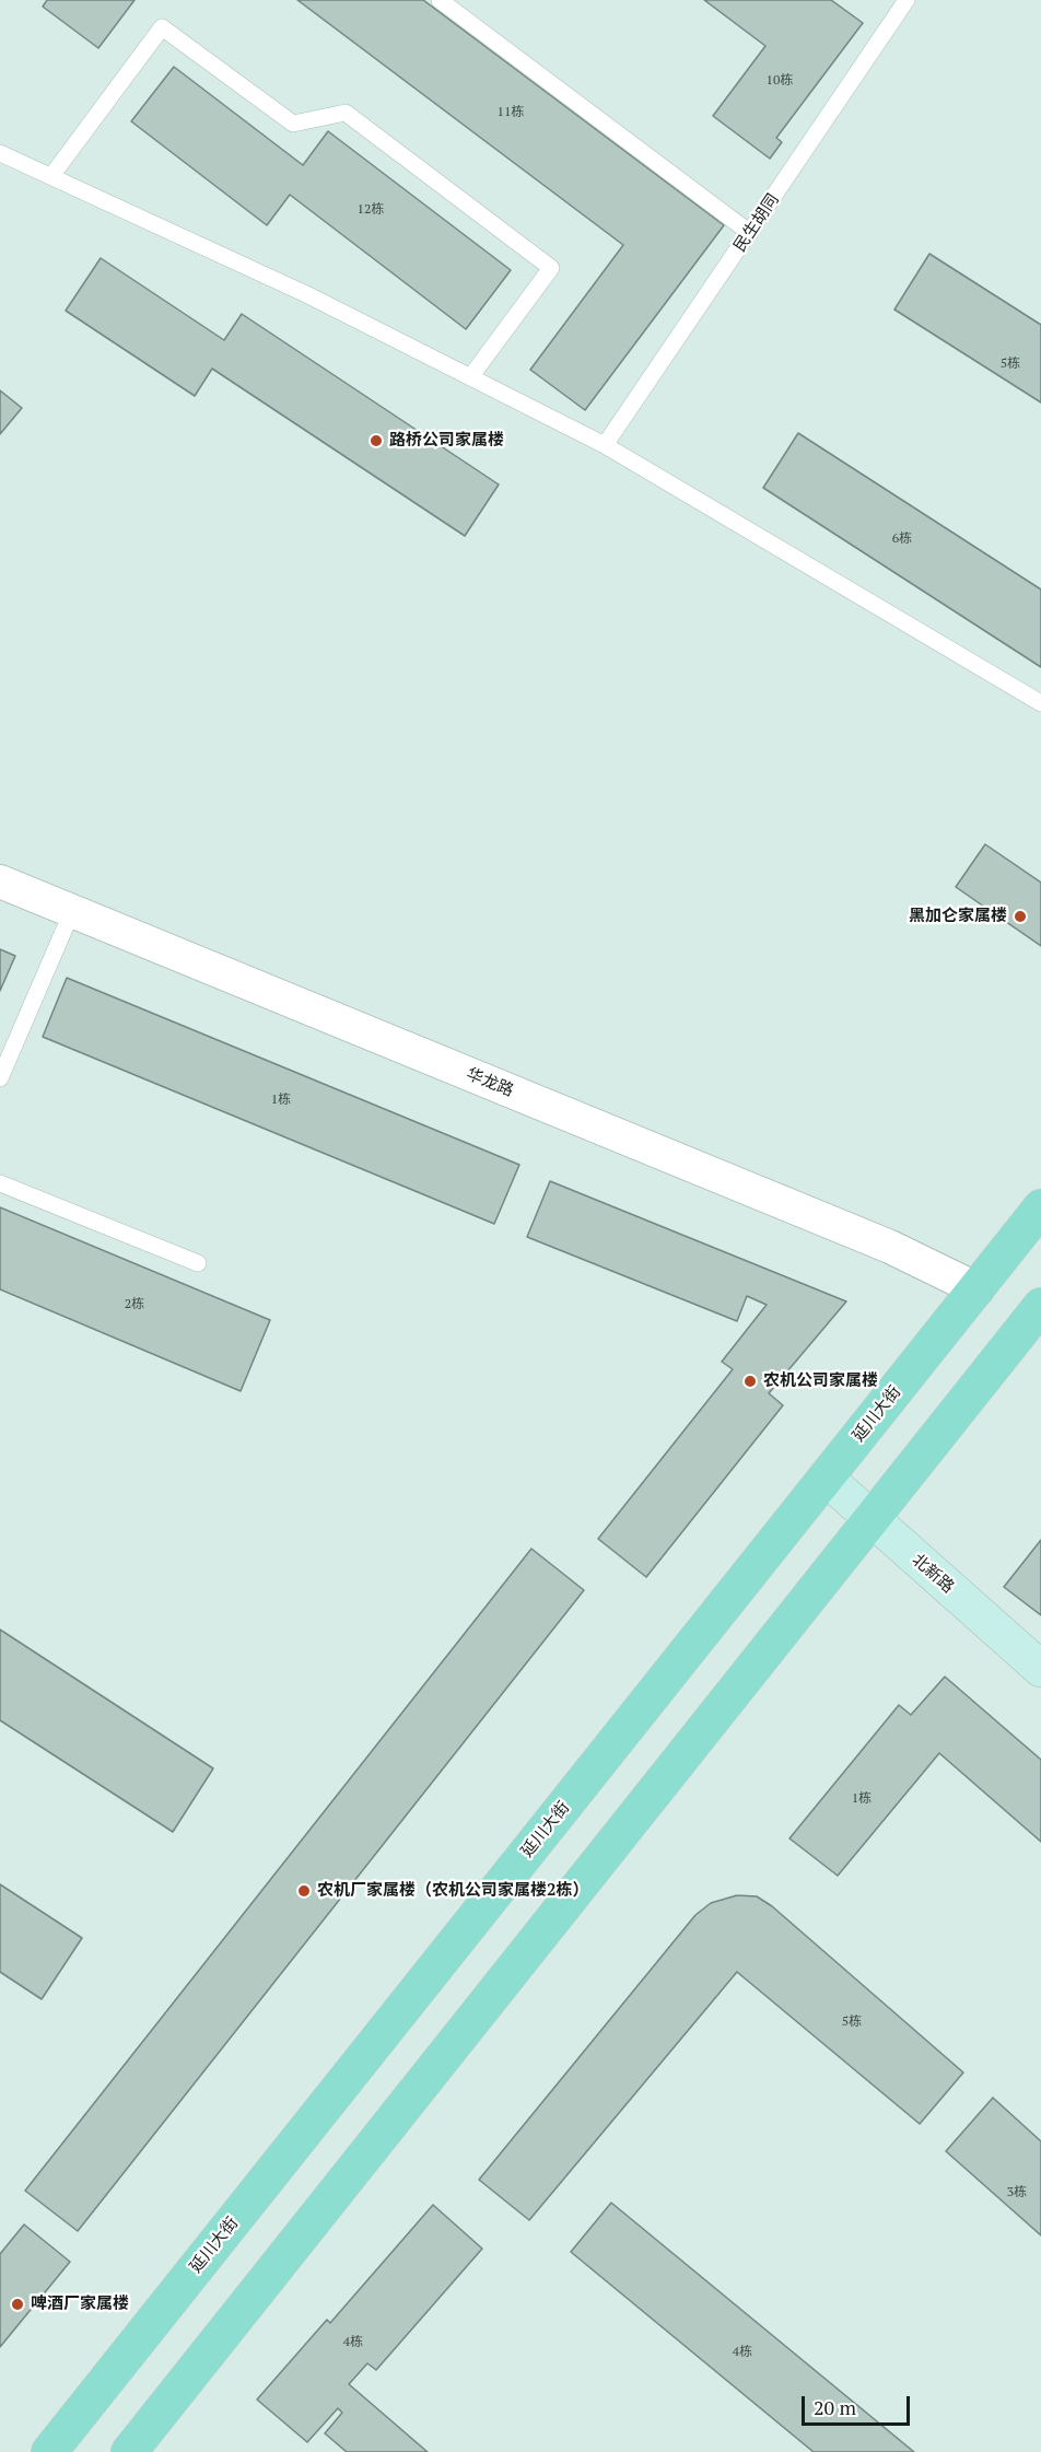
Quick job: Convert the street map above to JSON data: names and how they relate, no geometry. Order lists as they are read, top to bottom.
{
  "streets": {
    "main road": ["延川大街"],
    "street": ["华龙路", "北新路"],
    "lane": ["民生胡同"]
  },
  "crossings": [
    ["华龙路", "延川大街"],
    ["延川大街", "北新路"]
  ],
  "places": [
    "路桥公司家属楼",
    "黑加仑家属楼",
    "农机公司家属楼",
    "农机厂家属楼（农机公司家属楼2栋）",
    "啤酒厂家属楼"
  ],
  "house_numbers": [
    "10栋",
    "11栋",
    "12栋",
    "5栋",
    "6栋",
    "1栋",
    "2栋",
    "1栋",
    "5栋",
    "3栋",
    "4栋",
    "4栋"
  ],
  "scale_bar": "20 m"
}
